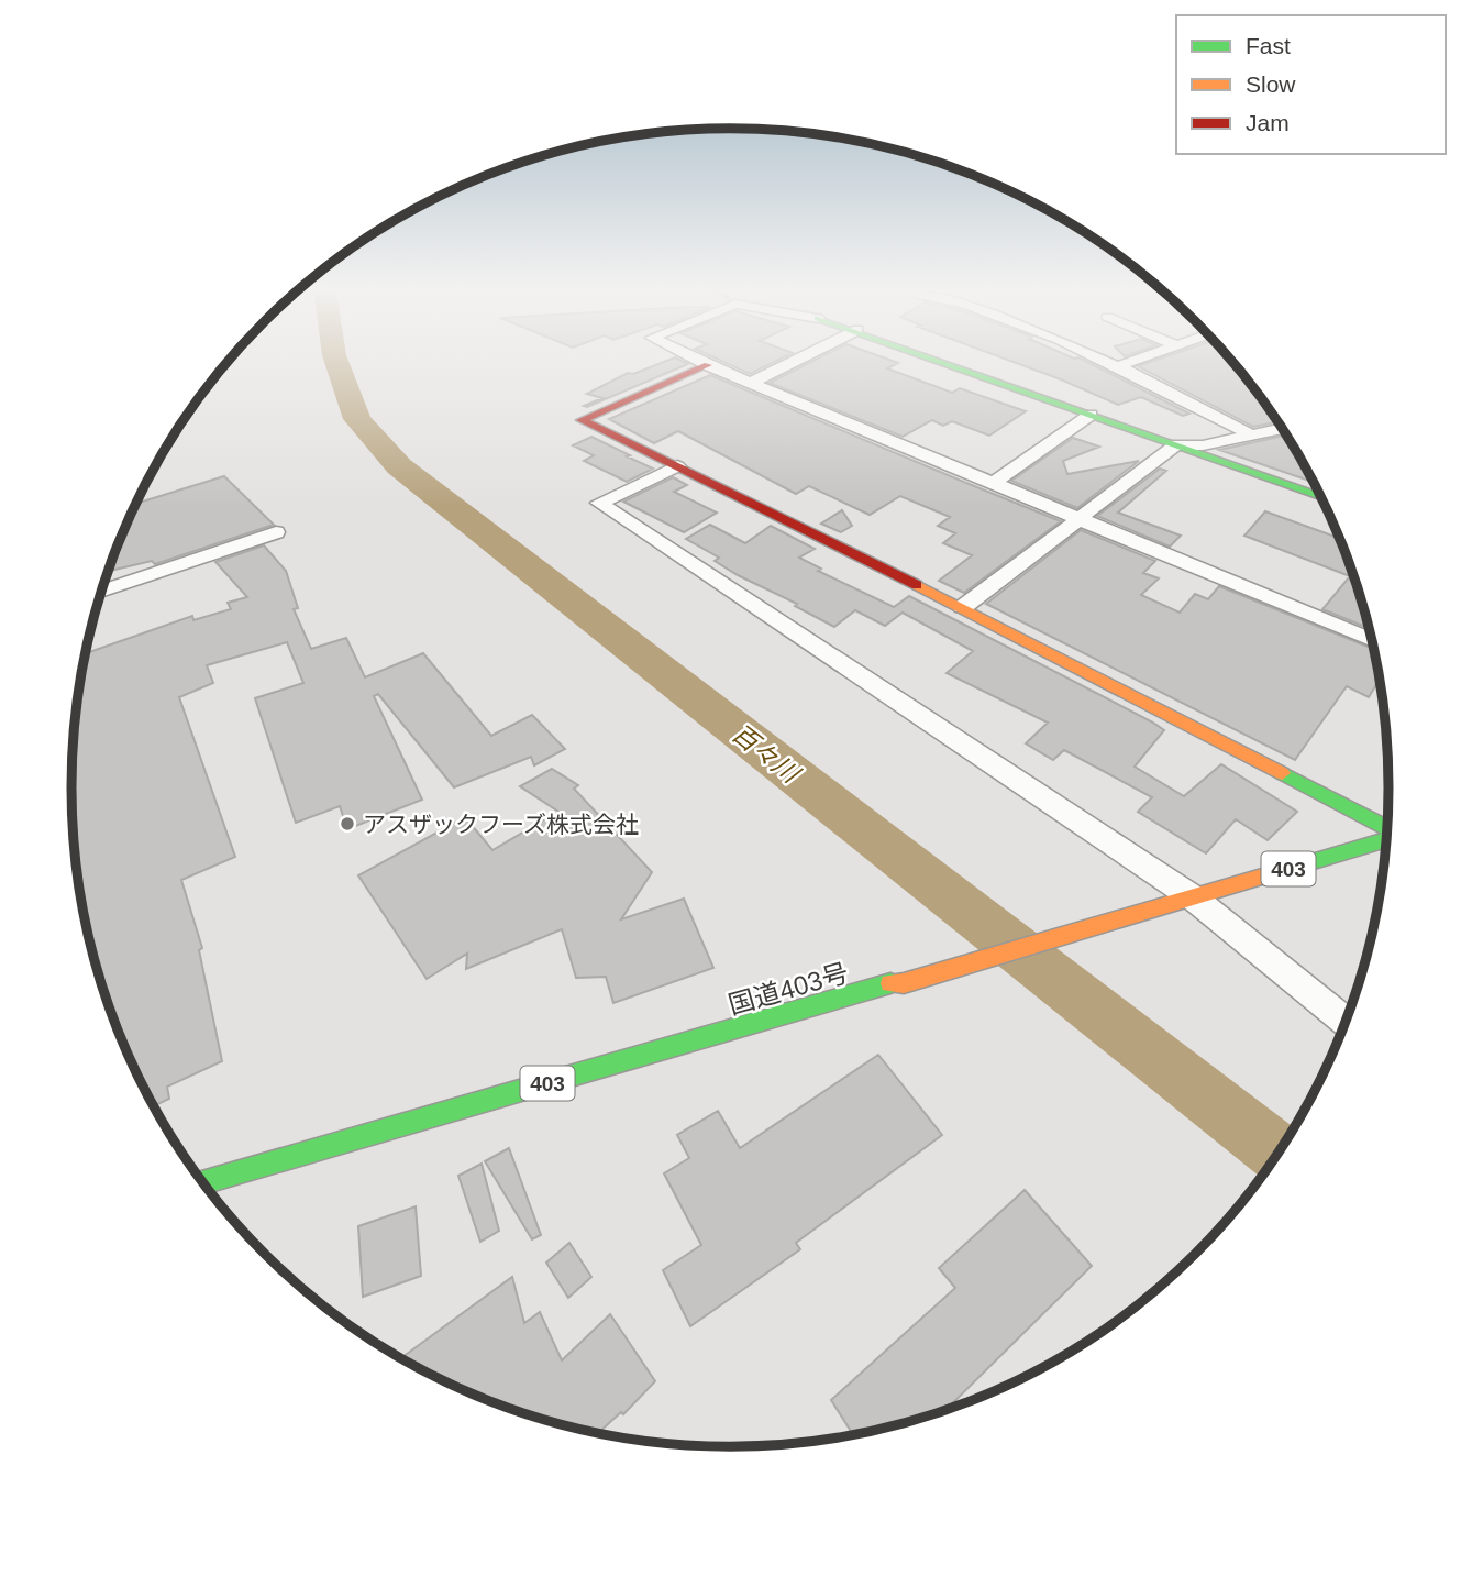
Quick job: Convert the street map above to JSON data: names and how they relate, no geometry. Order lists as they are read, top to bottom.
{
  "streets": {
    "main road": ["403", "国道403号"]
  },
  "water": ["百々川"],
  "places": ["アスザックフーズ株式会社"],
  "legend": ["Fast", "Slow", "Jam"]
}
